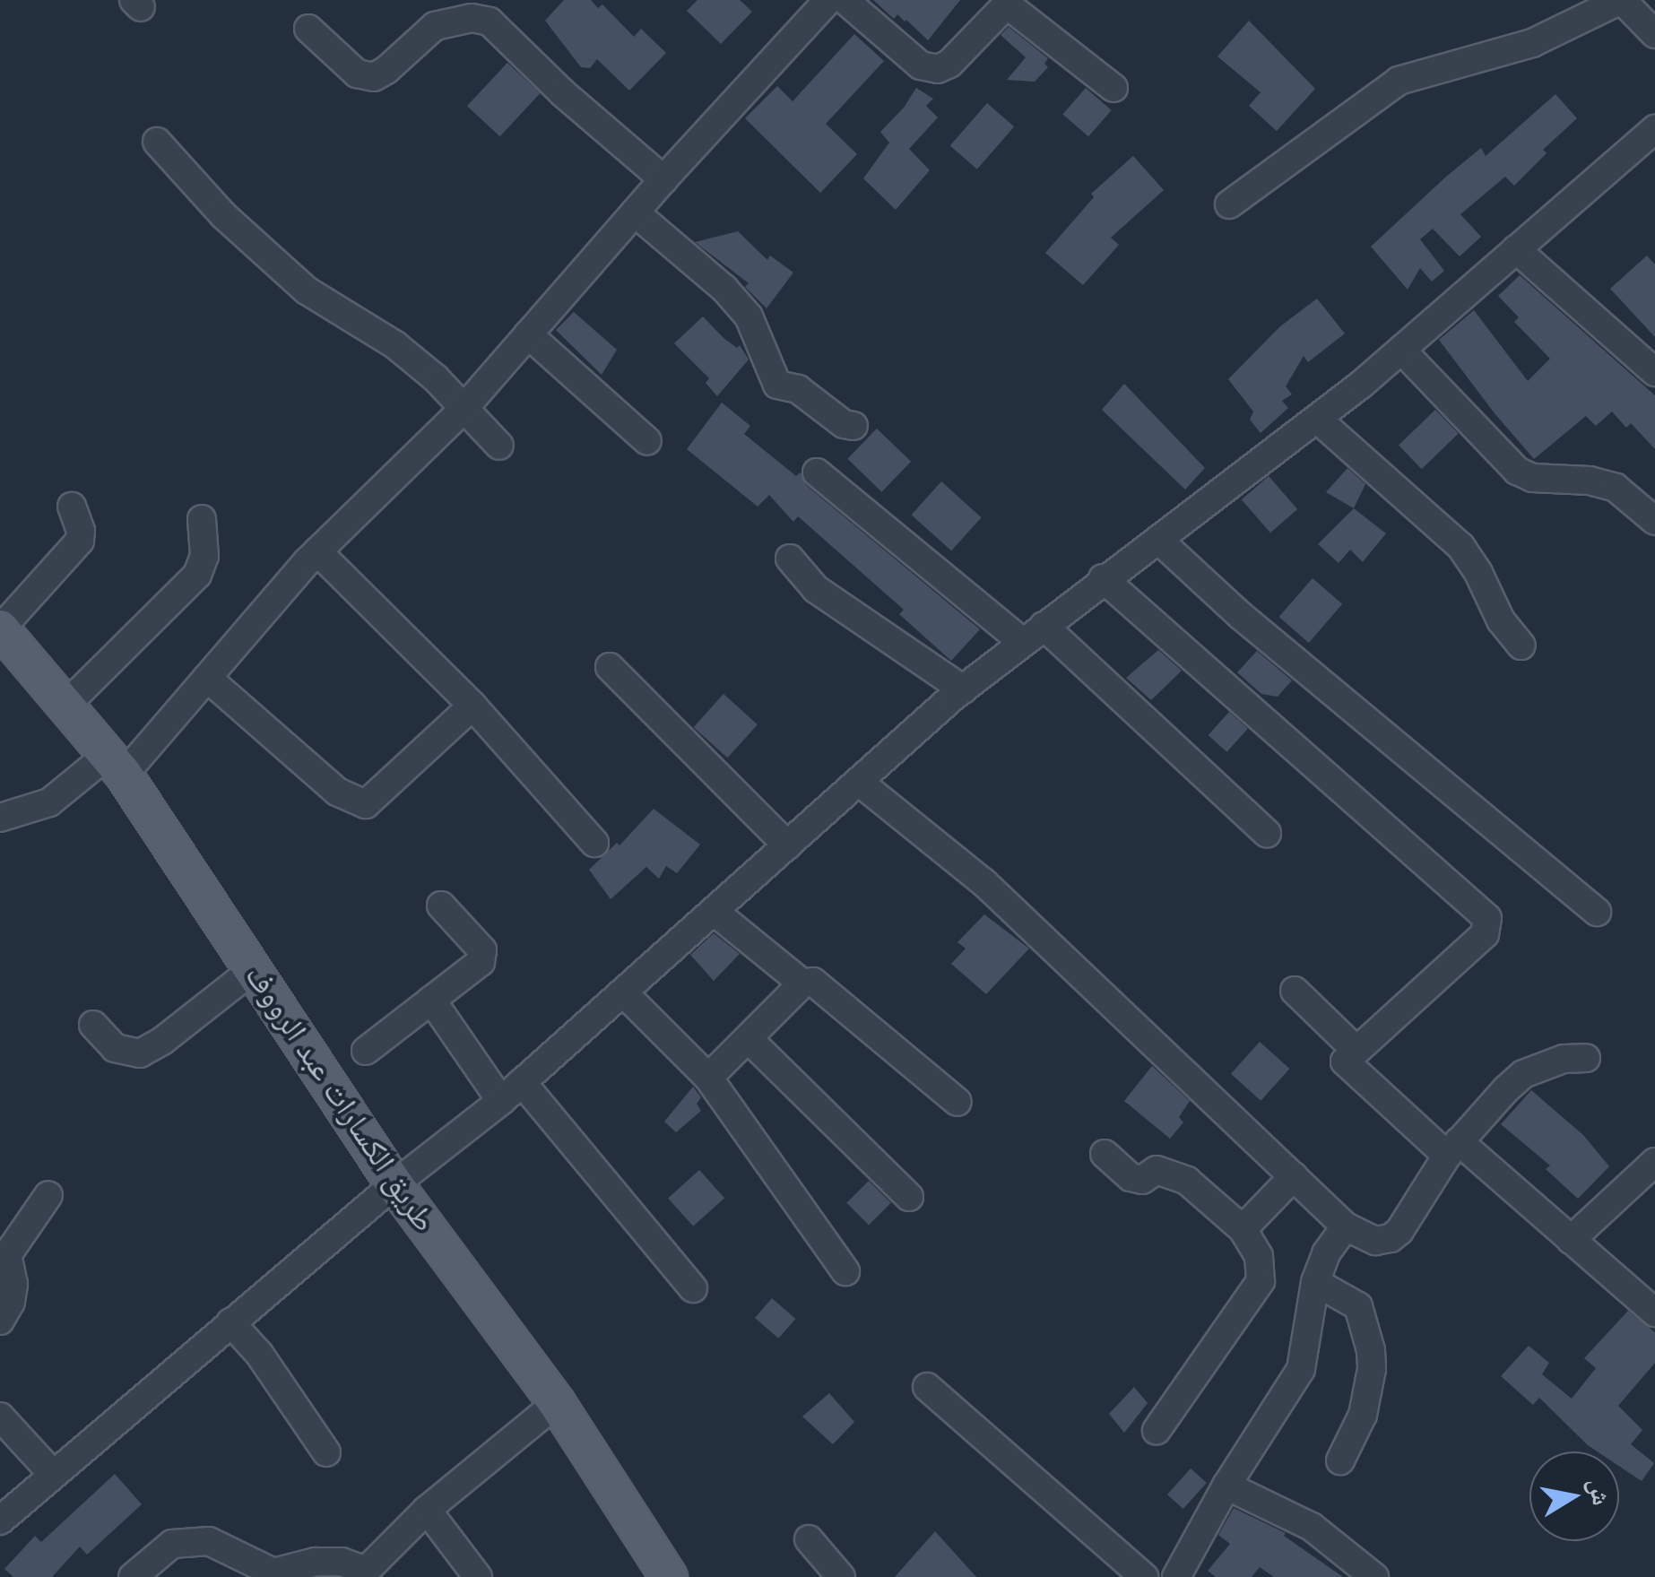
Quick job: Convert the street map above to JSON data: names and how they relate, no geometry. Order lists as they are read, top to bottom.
{
  "streets": {
    "main road": ["طريق الكسارات عبد الرووف"]
  },
  "north": "right"
}
